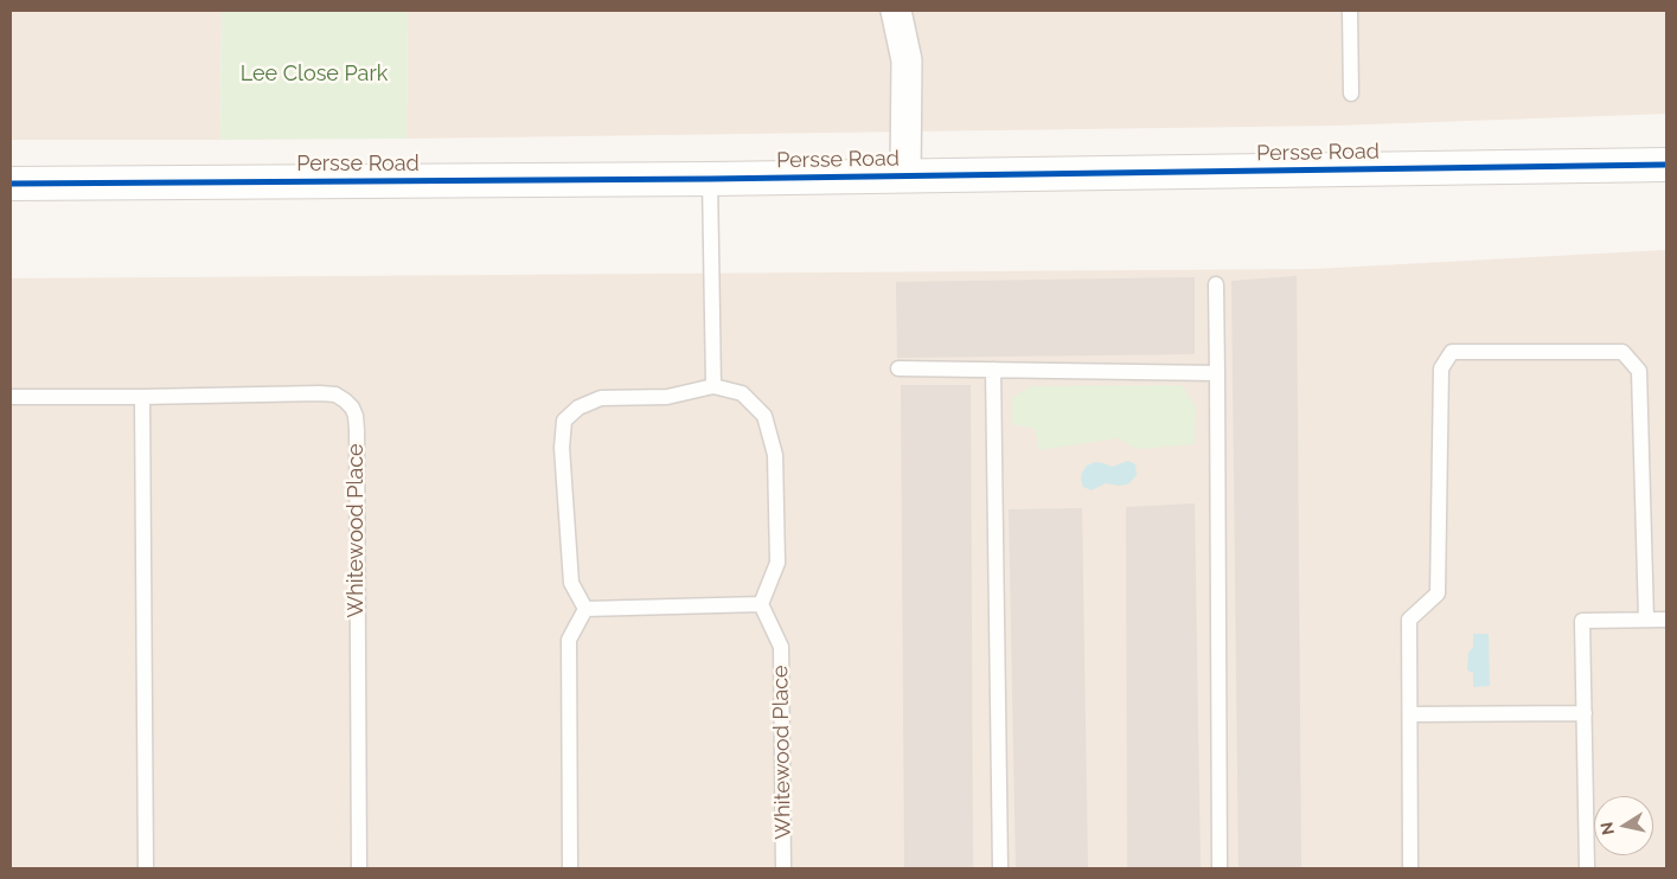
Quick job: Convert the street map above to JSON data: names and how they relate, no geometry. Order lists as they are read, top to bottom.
{
  "streets": {
    "street": ["Persse Road"],
    "lane": ["Whitewood Place"]
  },
  "parks": ["Lee Close Park"],
  "north": "left"
}
